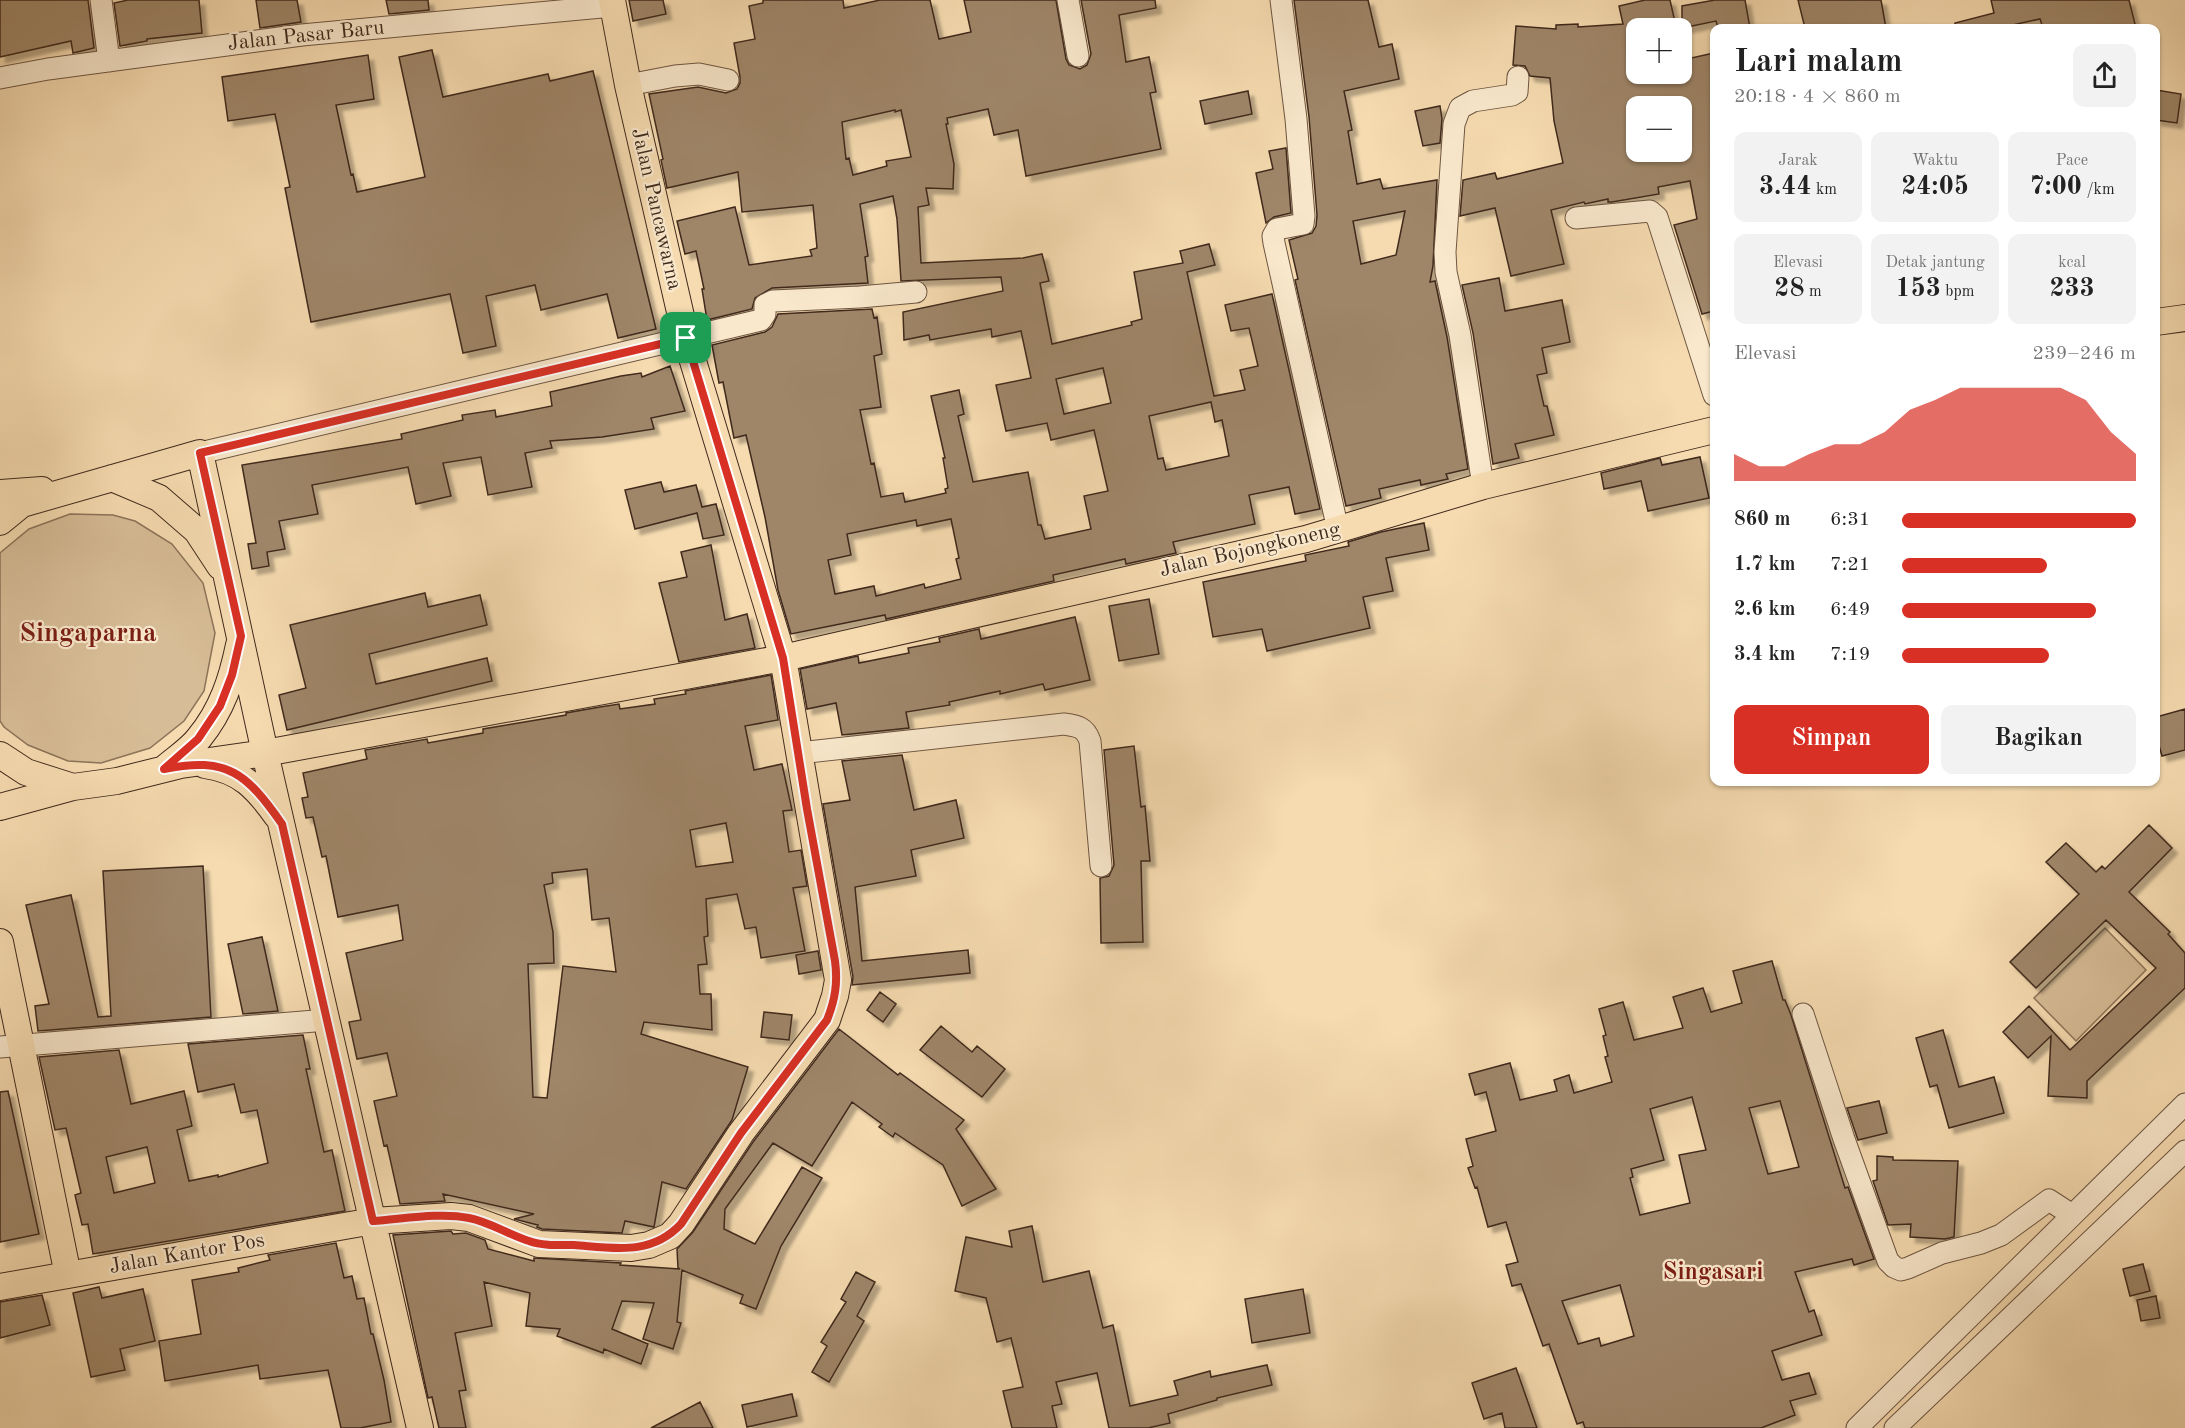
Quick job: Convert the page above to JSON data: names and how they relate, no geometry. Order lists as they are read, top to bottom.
{
  "streets": {
    "main road": ["Jalan Pancawarna", "Jalan Bojongkoneng", "Jalan Kantor Pos"],
    "street": ["Jalan Pasar Baru"]
  },
  "crossings": [
    ["Jalan Pasar Baru", "Jalan Pancawarna"],
    ["Jalan Pancawarna", "Jalan Bojongkoneng"],
    ["Jalan Pancawarna", "Jalan Kantor Pos"]
  ],
  "districts": ["Singaparna", "Singasari"],
  "page": {
    "map_buttons": ["+", "−"],
    "heading": ["Lari malam", "20:18 · 4 × 860 m"],
    "stats": [
      ["Jarak", "3.44 km"],
      ["Waktu", "24:05"],
      ["Pace", "7:00 /km"],
      ["Elevasi", "28 m"],
      ["Detak jantung", "153 bpm"],
      ["kcal", "233"]
    ],
    "chart": ["Elevasi", "239–246 m"],
    "list": [
      {
        "name": "860 m",
        "note": "6:31"
      },
      {
        "name": "1.7 km",
        "note": "7:21"
      },
      {
        "name": "2.6 km",
        "note": "6:49"
      },
      {
        "name": "3.4 km",
        "note": "7:19"
      }
    ],
    "buttons": ["Simpan", "Bagikan"]
  }
}
